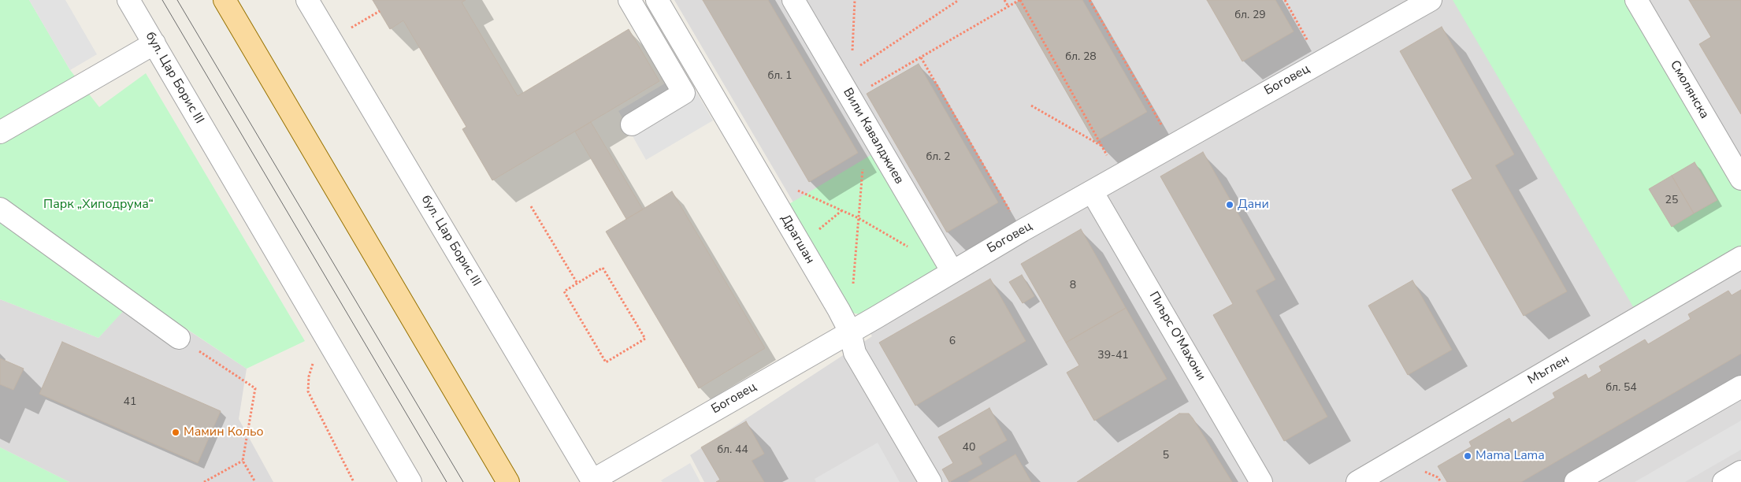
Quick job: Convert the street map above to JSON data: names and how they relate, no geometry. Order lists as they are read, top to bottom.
{
  "streets": {
    "street": [
      "бул. Цар Борис III",
      "Боговец",
      "Смолянска",
      "Вили Кавалджиев",
      "Драгшан",
      "Пиърс О'Махони",
      "Мъглен"
    ]
  },
  "crossings": [
    ["бул. Цар Борис III", "Боговец"],
    ["Боговец", "Вили Кавалджиев"],
    ["Боговец", "Драгшан"],
    ["Боговец", "Пиърс О'Махони"]
  ],
  "parks": ["Парк „Хиподрума“"],
  "places": ["Дани", "Мамин Кольо", "Mama Lama"],
  "house_numbers": [
    "бл. 29",
    "бл. 28",
    "бл. 1",
    "бл. 2",
    "25",
    "8",
    "6",
    "39-41",
    "бл. 54",
    "41",
    "40",
    "бл. 44",
    "5"
  ]
}
